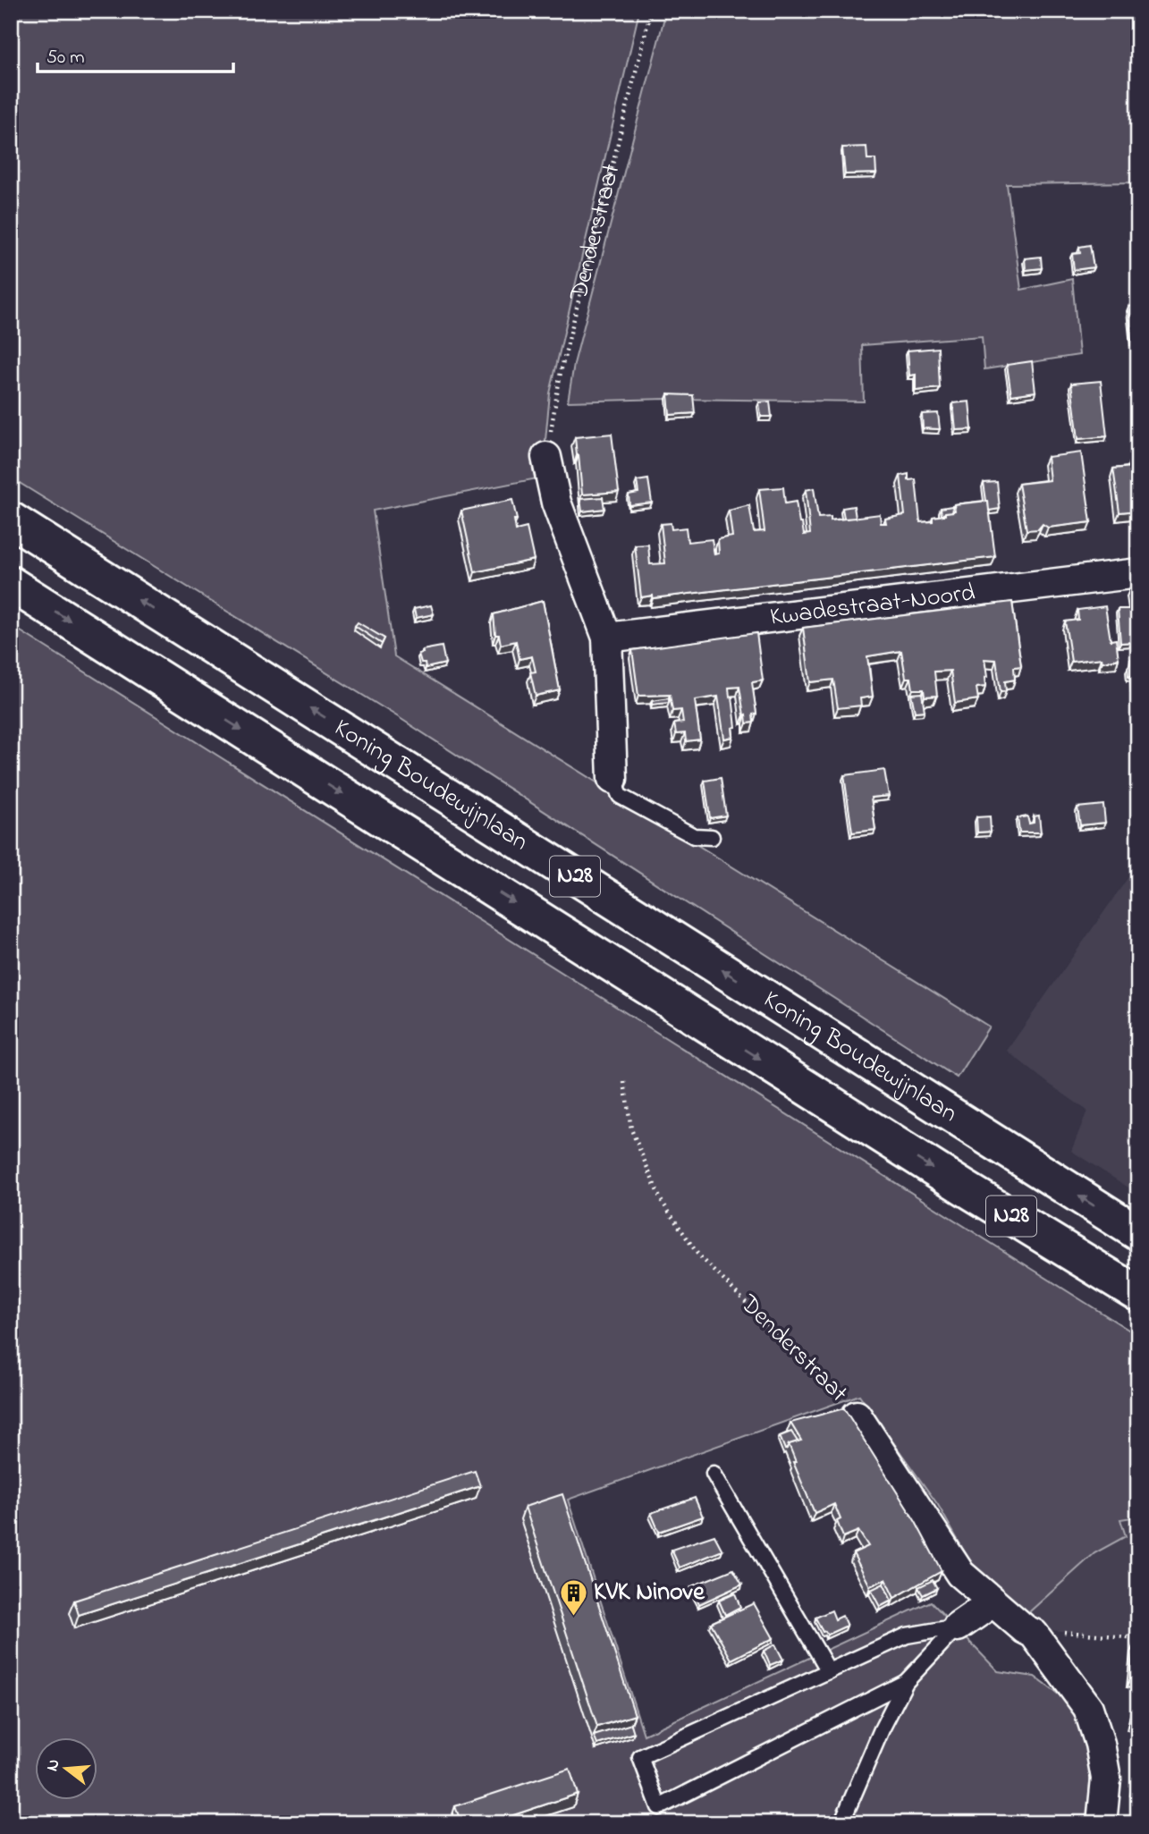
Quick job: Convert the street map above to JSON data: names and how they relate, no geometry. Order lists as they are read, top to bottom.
{
  "streets": {
    "highway": ["Koning Boudewijnlaan", "N28"],
    "street": ["Denderstraat", "Kwadestraat-Noord"]
  },
  "places": {
    "building": ["KVK Ninove"]
  },
  "scale_bar": "50 m",
  "north": "left"
}
